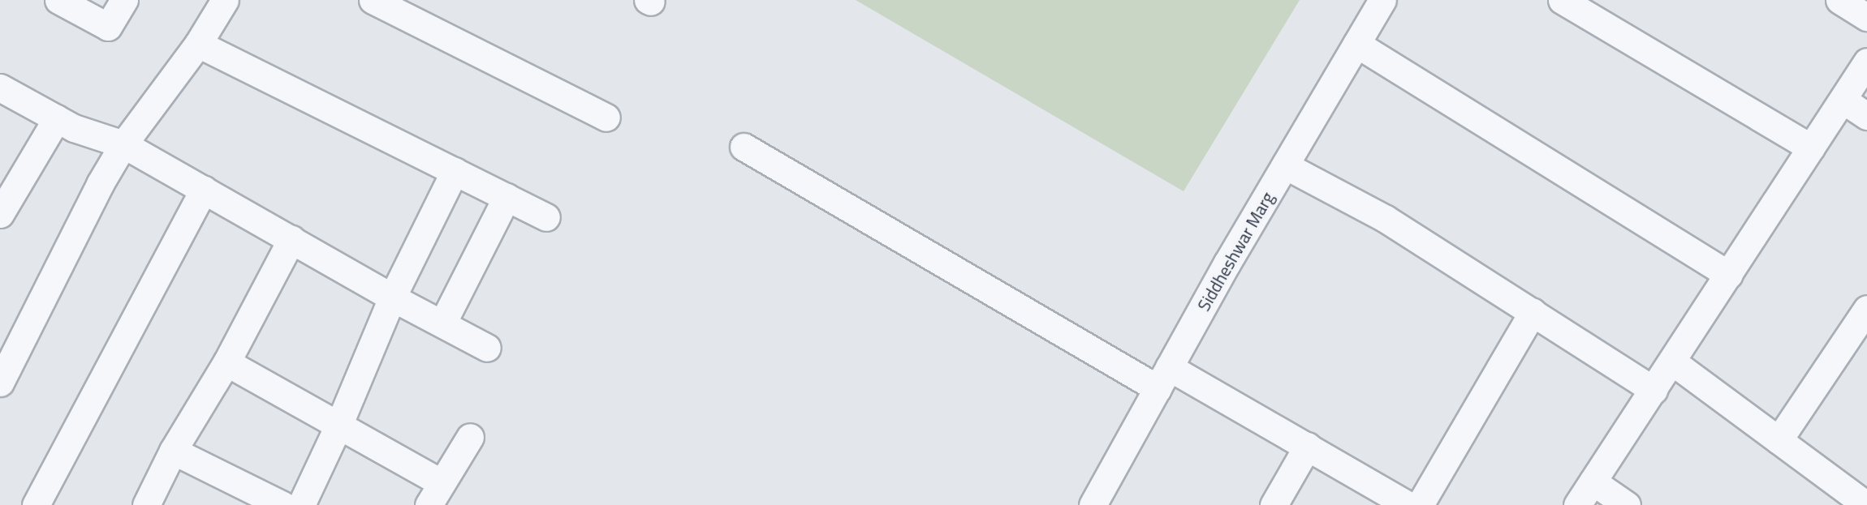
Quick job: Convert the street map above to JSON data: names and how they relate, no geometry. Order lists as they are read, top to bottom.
{
  "streets": {
    "street": ["Siddheshwar Marg"]
  }
}
